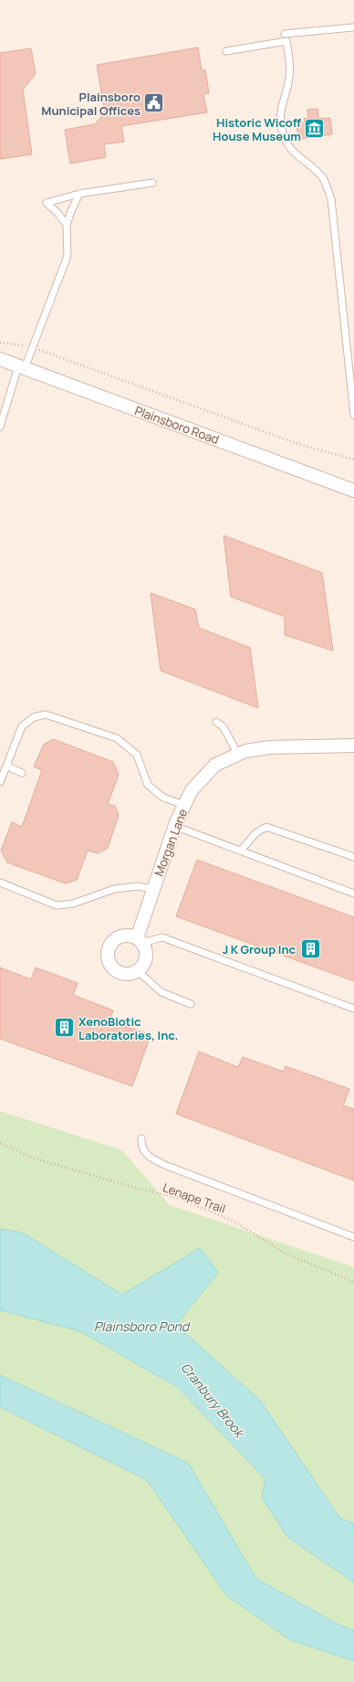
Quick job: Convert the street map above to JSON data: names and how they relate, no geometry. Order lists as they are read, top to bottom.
{
  "streets": {
    "street": ["Plainsboro Road", "Morgan Lane"],
    "path": ["Lenape Trail"]
  },
  "water": ["Plainsboro Pond", "Cranbury Brook"],
  "places": {
    "public building": ["Plainsboro Municipal Offices"],
    "museum": ["Historic Wicoff House Museum"],
    "building": ["J K Group Inc", "XenoBiotic Laboratories, Inc."]
  }
}
